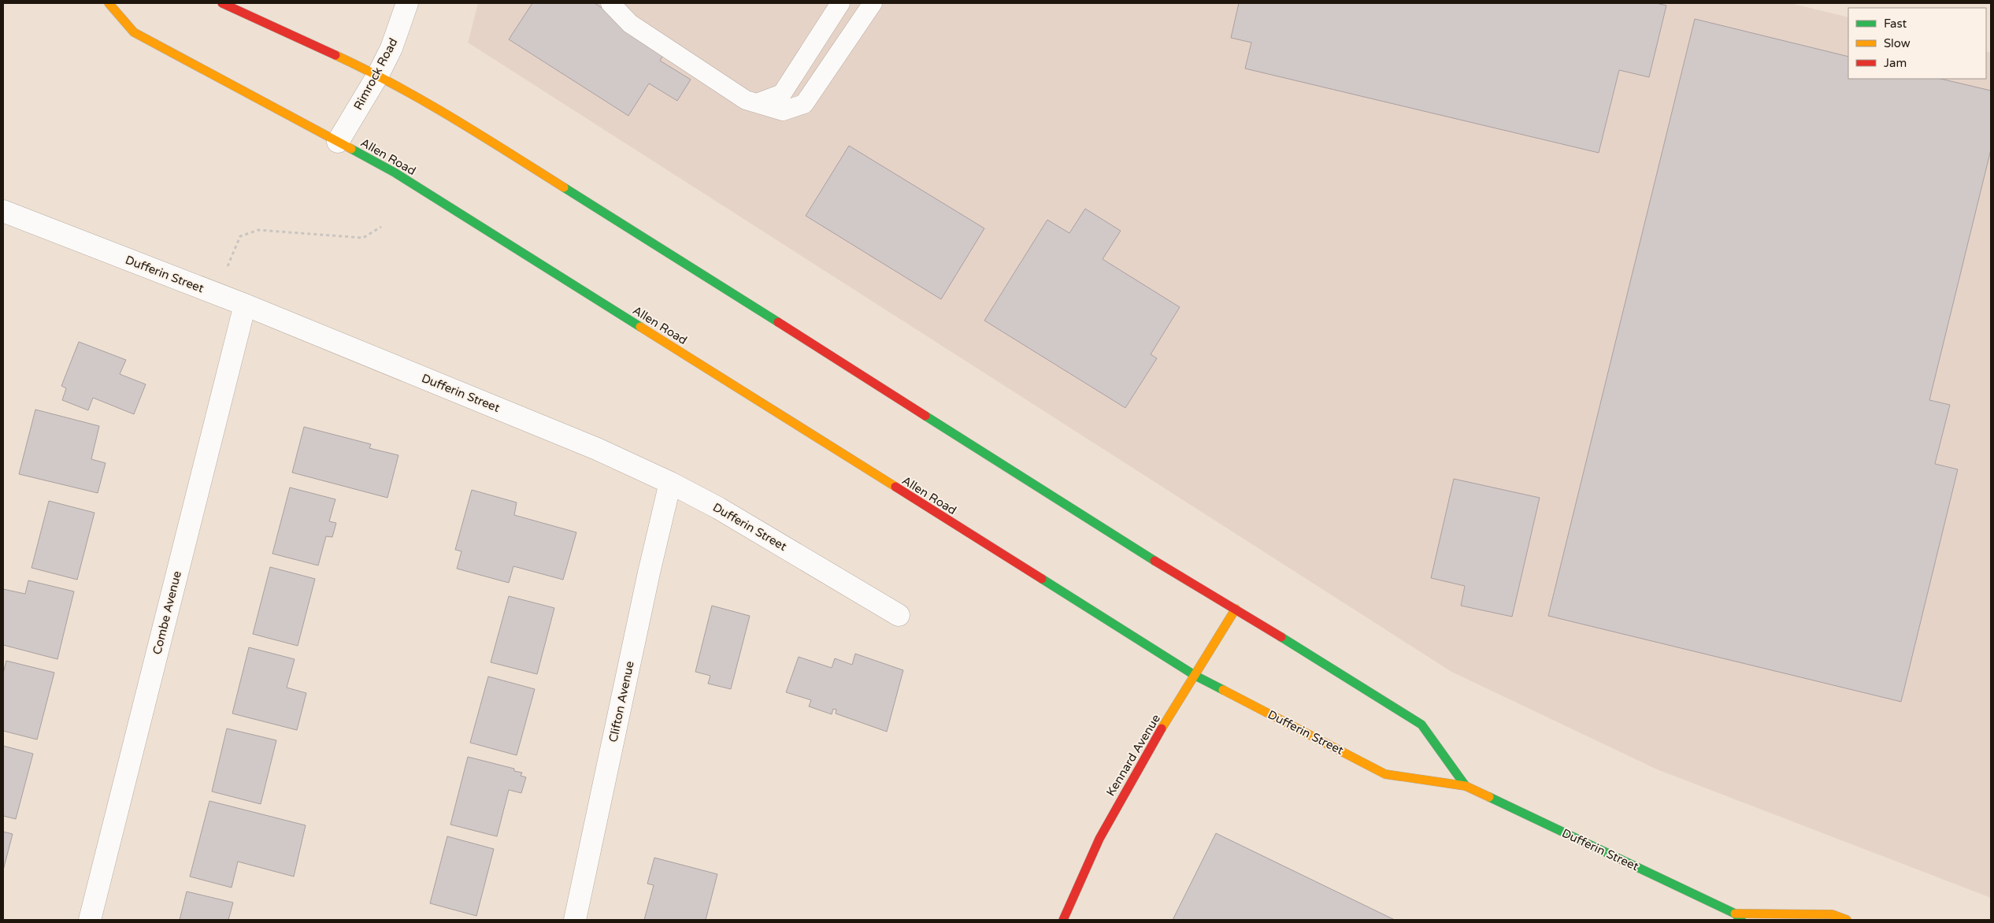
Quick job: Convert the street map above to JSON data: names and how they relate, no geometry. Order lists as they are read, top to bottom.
{
  "streets": {
    "main road": ["Allen Road", "Dufferin Street", "Kennard Avenue"],
    "street": ["Rimrock Road", "Combe Avenue", "Clifton Avenue"]
  },
  "crossings": [
    ["Rimrock Road", "Allen Road"],
    ["Allen Road", "Dufferin Street"],
    ["Allen Road", "Kennard Avenue"],
    ["Dufferin Street", "Combe Avenue"],
    ["Dufferin Street", "Clifton Avenue"],
    ["Dufferin Street", "Kennard Avenue"]
  ],
  "legend": ["Fast", "Slow", "Jam"]
}
